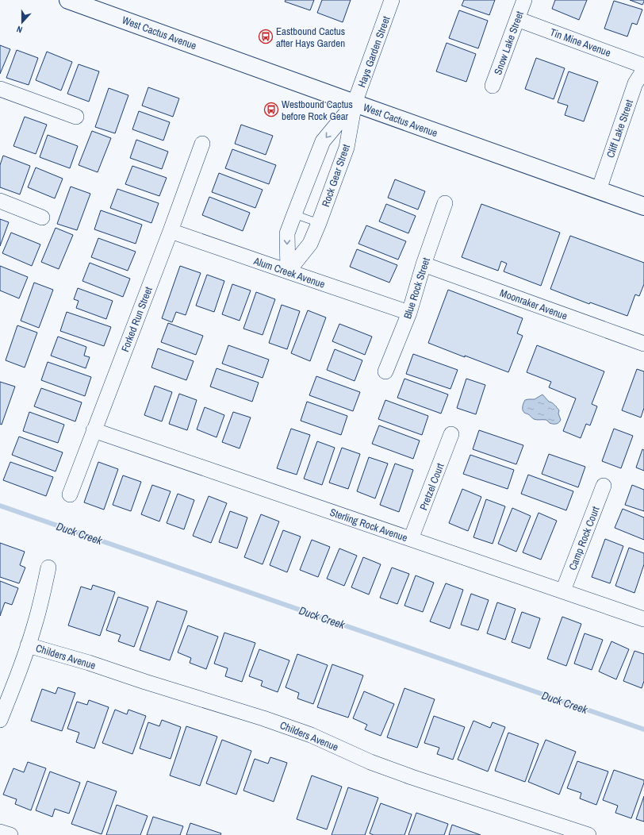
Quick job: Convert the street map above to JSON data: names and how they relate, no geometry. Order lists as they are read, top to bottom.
{
  "streets": {
    "main road": ["West Cactus Avenue"],
    "street": [
      "Tin Mine Avenue",
      "Snow Lake Street",
      "Hays Garden Street",
      "Cliff Lake Street",
      "Rock Gear Street",
      "Alum Creek Avenue",
      "Blue Rock Street",
      "Moonraker Avenue",
      "Forked Run Street",
      "Pretzel Court",
      "Sterling Rock Avenue",
      "Camp Rock Court",
      "Childers Avenue"
    ]
  },
  "crossings": [
    ["West Cactus Avenue", "Hays Garden Street"],
    ["West Cactus Avenue", "Cliff Lake Street"],
    ["West Cactus Avenue", "Rock Gear Street"],
    ["Tin Mine Avenue", "Snow Lake Street"],
    ["Hays Garden Street", "Rock Gear Street"],
    ["Rock Gear Street", "Alum Creek Avenue"],
    ["Alum Creek Avenue", "Blue Rock Street"],
    ["Alum Creek Avenue", "Forked Run Street"],
    ["Blue Rock Street", "Moonraker Avenue"],
    ["Forked Run Street", "Sterling Rock Avenue"],
    ["Pretzel Court", "Sterling Rock Avenue"],
    ["Sterling Rock Avenue", "Camp Rock Court"]
  ],
  "water": ["Duck Creek"],
  "places": {
    "bus stop": ["Eastbound Cactus after Hays Garden", "Westbound Cactus before Rock Gear"]
  },
  "north": "bottom"
}
